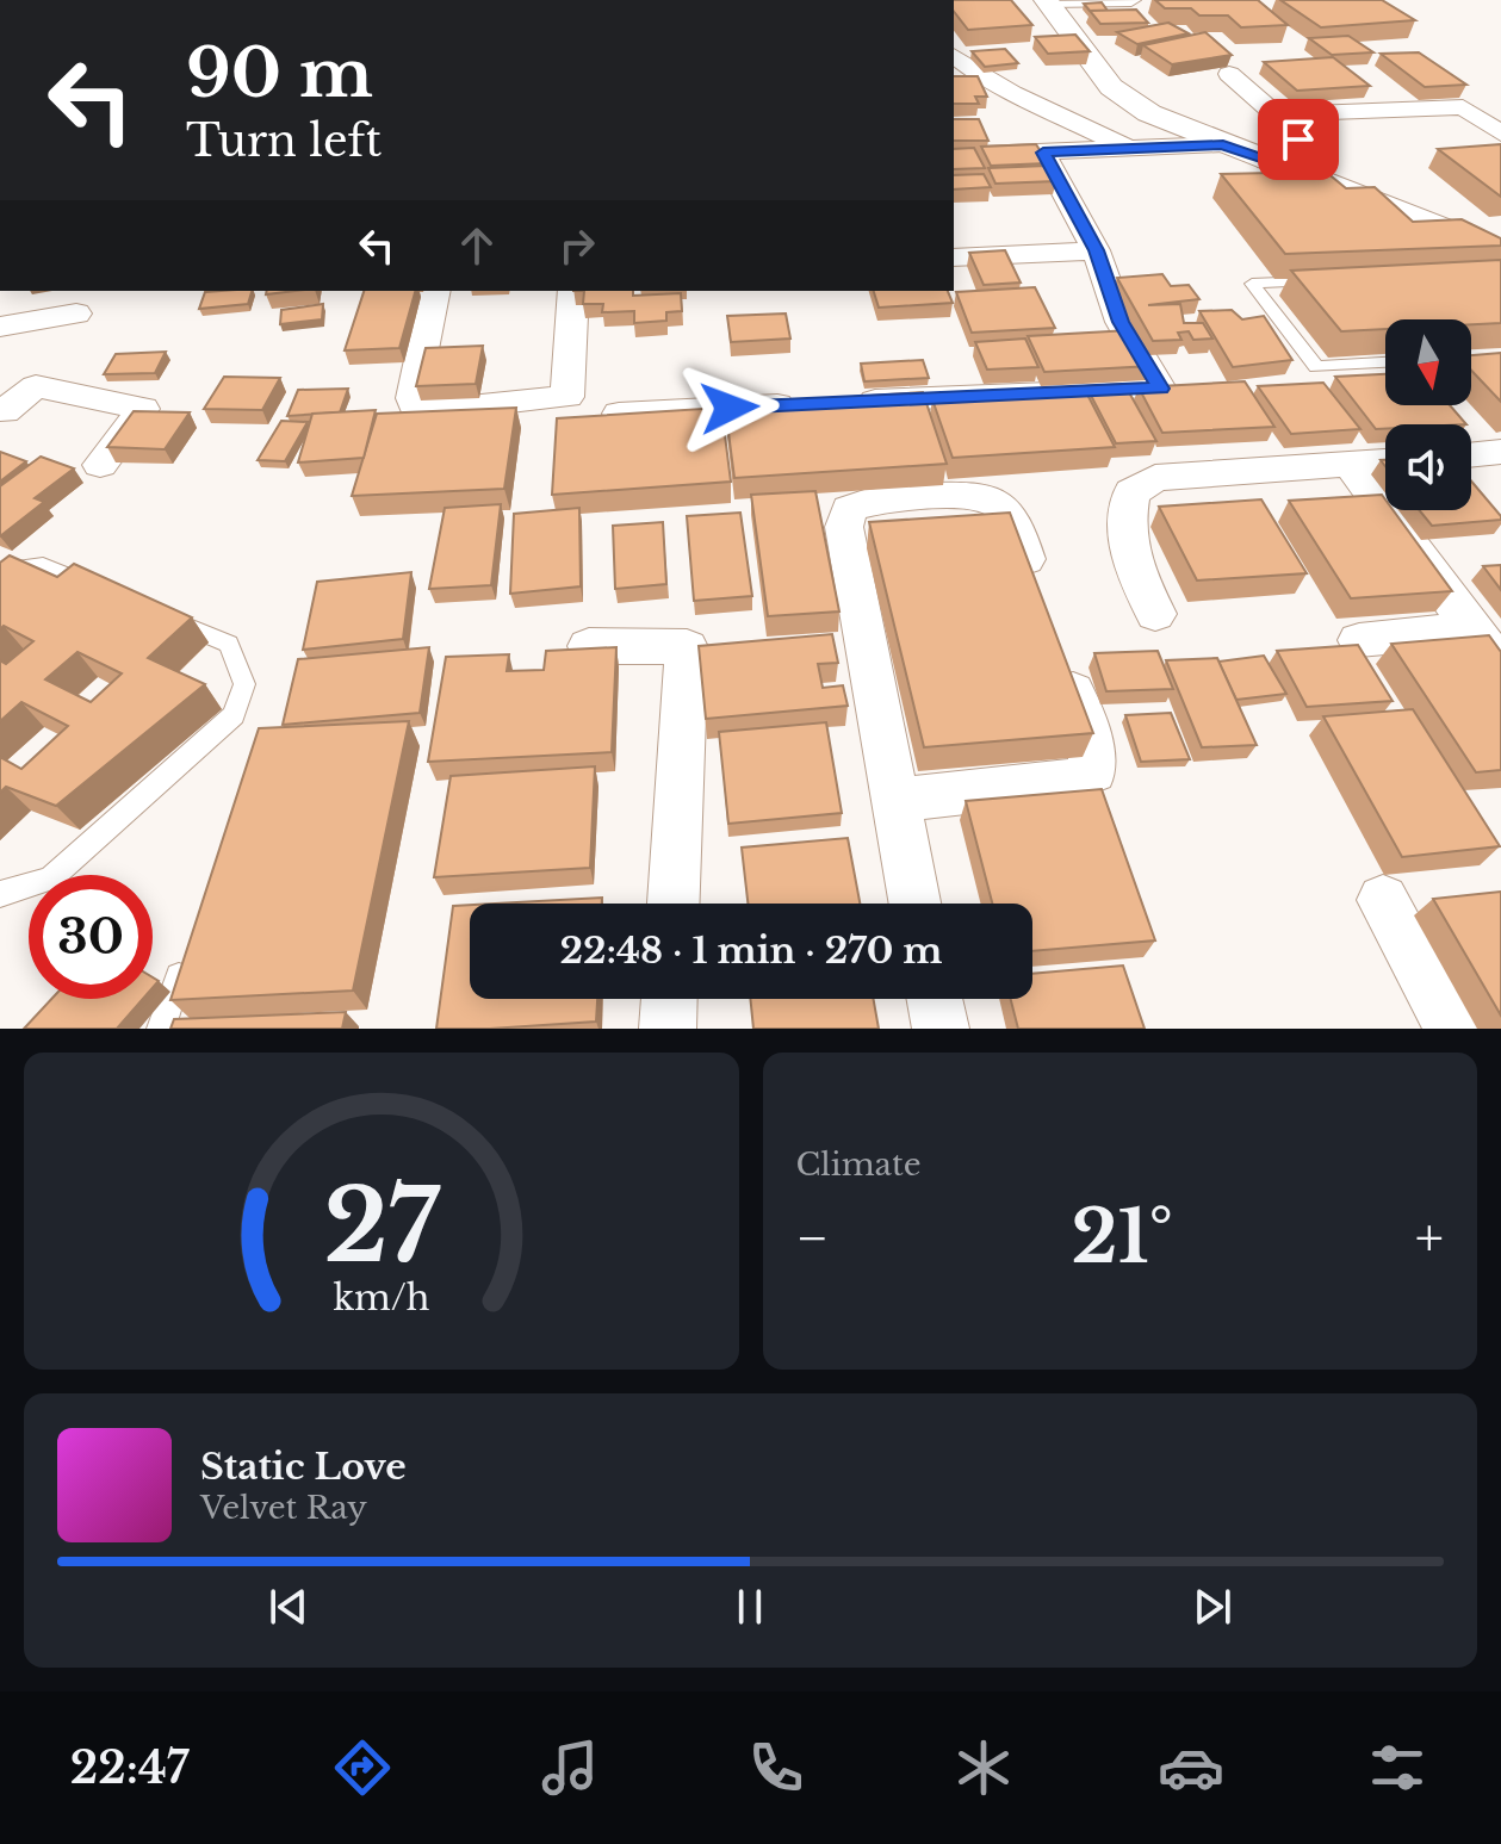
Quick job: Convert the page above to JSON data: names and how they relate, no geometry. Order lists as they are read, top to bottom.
{
  "north": "bottom",
  "page": {
    "turn": ["90 m", "Turn left"],
    "limit": "30",
    "trip": "22:48 · 1 min · 270 m",
    "tile": "Climate",
    "heat": ["−", "21°", "+"],
    "song": ["Static Love", "Velvet Ray"],
    "tabs": "22:47",
    "gauge": ["27", "km/h"]
  }
}
